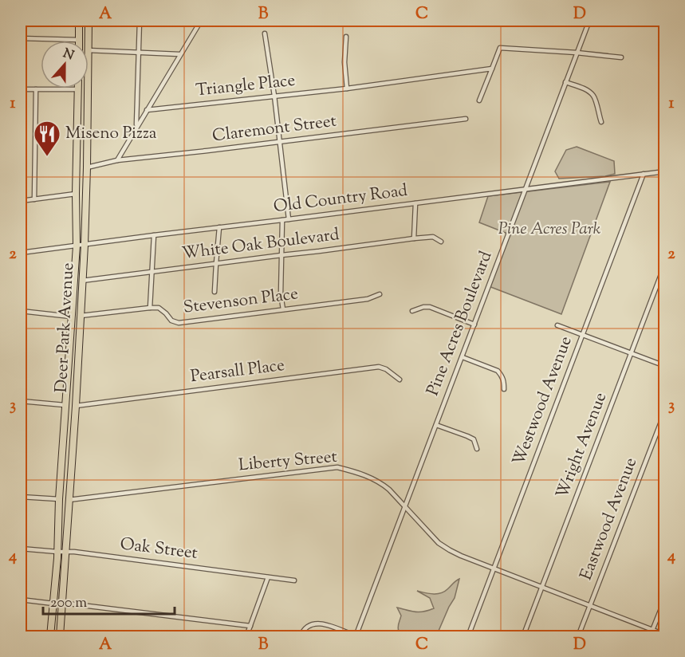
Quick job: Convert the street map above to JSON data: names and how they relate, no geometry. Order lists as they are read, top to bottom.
{
  "streets": {
    "main road": ["Deer Park Avenue"],
    "street": [
      "Triangle Place",
      "Claremont Street",
      "Old Country Road",
      "White Oak Boulevard",
      "Stevenson Place",
      "Pine Acres Boulevard",
      "Pearsall Place",
      "Westwood Avenue",
      "Wright Avenue",
      "Liberty Street",
      "Eastwood Avenue",
      "Oak Street"
    ]
  },
  "crossings": [
    ["Claremont Street", "Deer Park Avenue"],
    ["Old Country Road", "Pine Acres Boulevard"],
    ["Old Country Road", "Deer Park Avenue"],
    ["Old Country Road", "Westwood Avenue"],
    ["White Oak Boulevard", "Deer Park Avenue"],
    ["Pine Acres Boulevard", "Liberty Street"],
    ["Deer Park Avenue", "Pearsall Place"],
    ["Deer Park Avenue", "Liberty Street"],
    ["Deer Park Avenue", "Oak Street"],
    ["Westwood Avenue", "Liberty Street"],
    ["Wright Avenue", "Liberty Street"],
    ["Liberty Street", "Eastwood Avenue"]
  ],
  "parks": ["Pine Acres Park"],
  "places": {
    "restaurant": ["Miseno Pizza"]
  },
  "scale_bar": "200 m",
  "north": "top",
  "grid": {
    "columns": [
      "A",
      "B",
      "C",
      "D"
    ],
    "rows": [
      "1",
      "2",
      "3",
      "4"
    ]
  }
}
